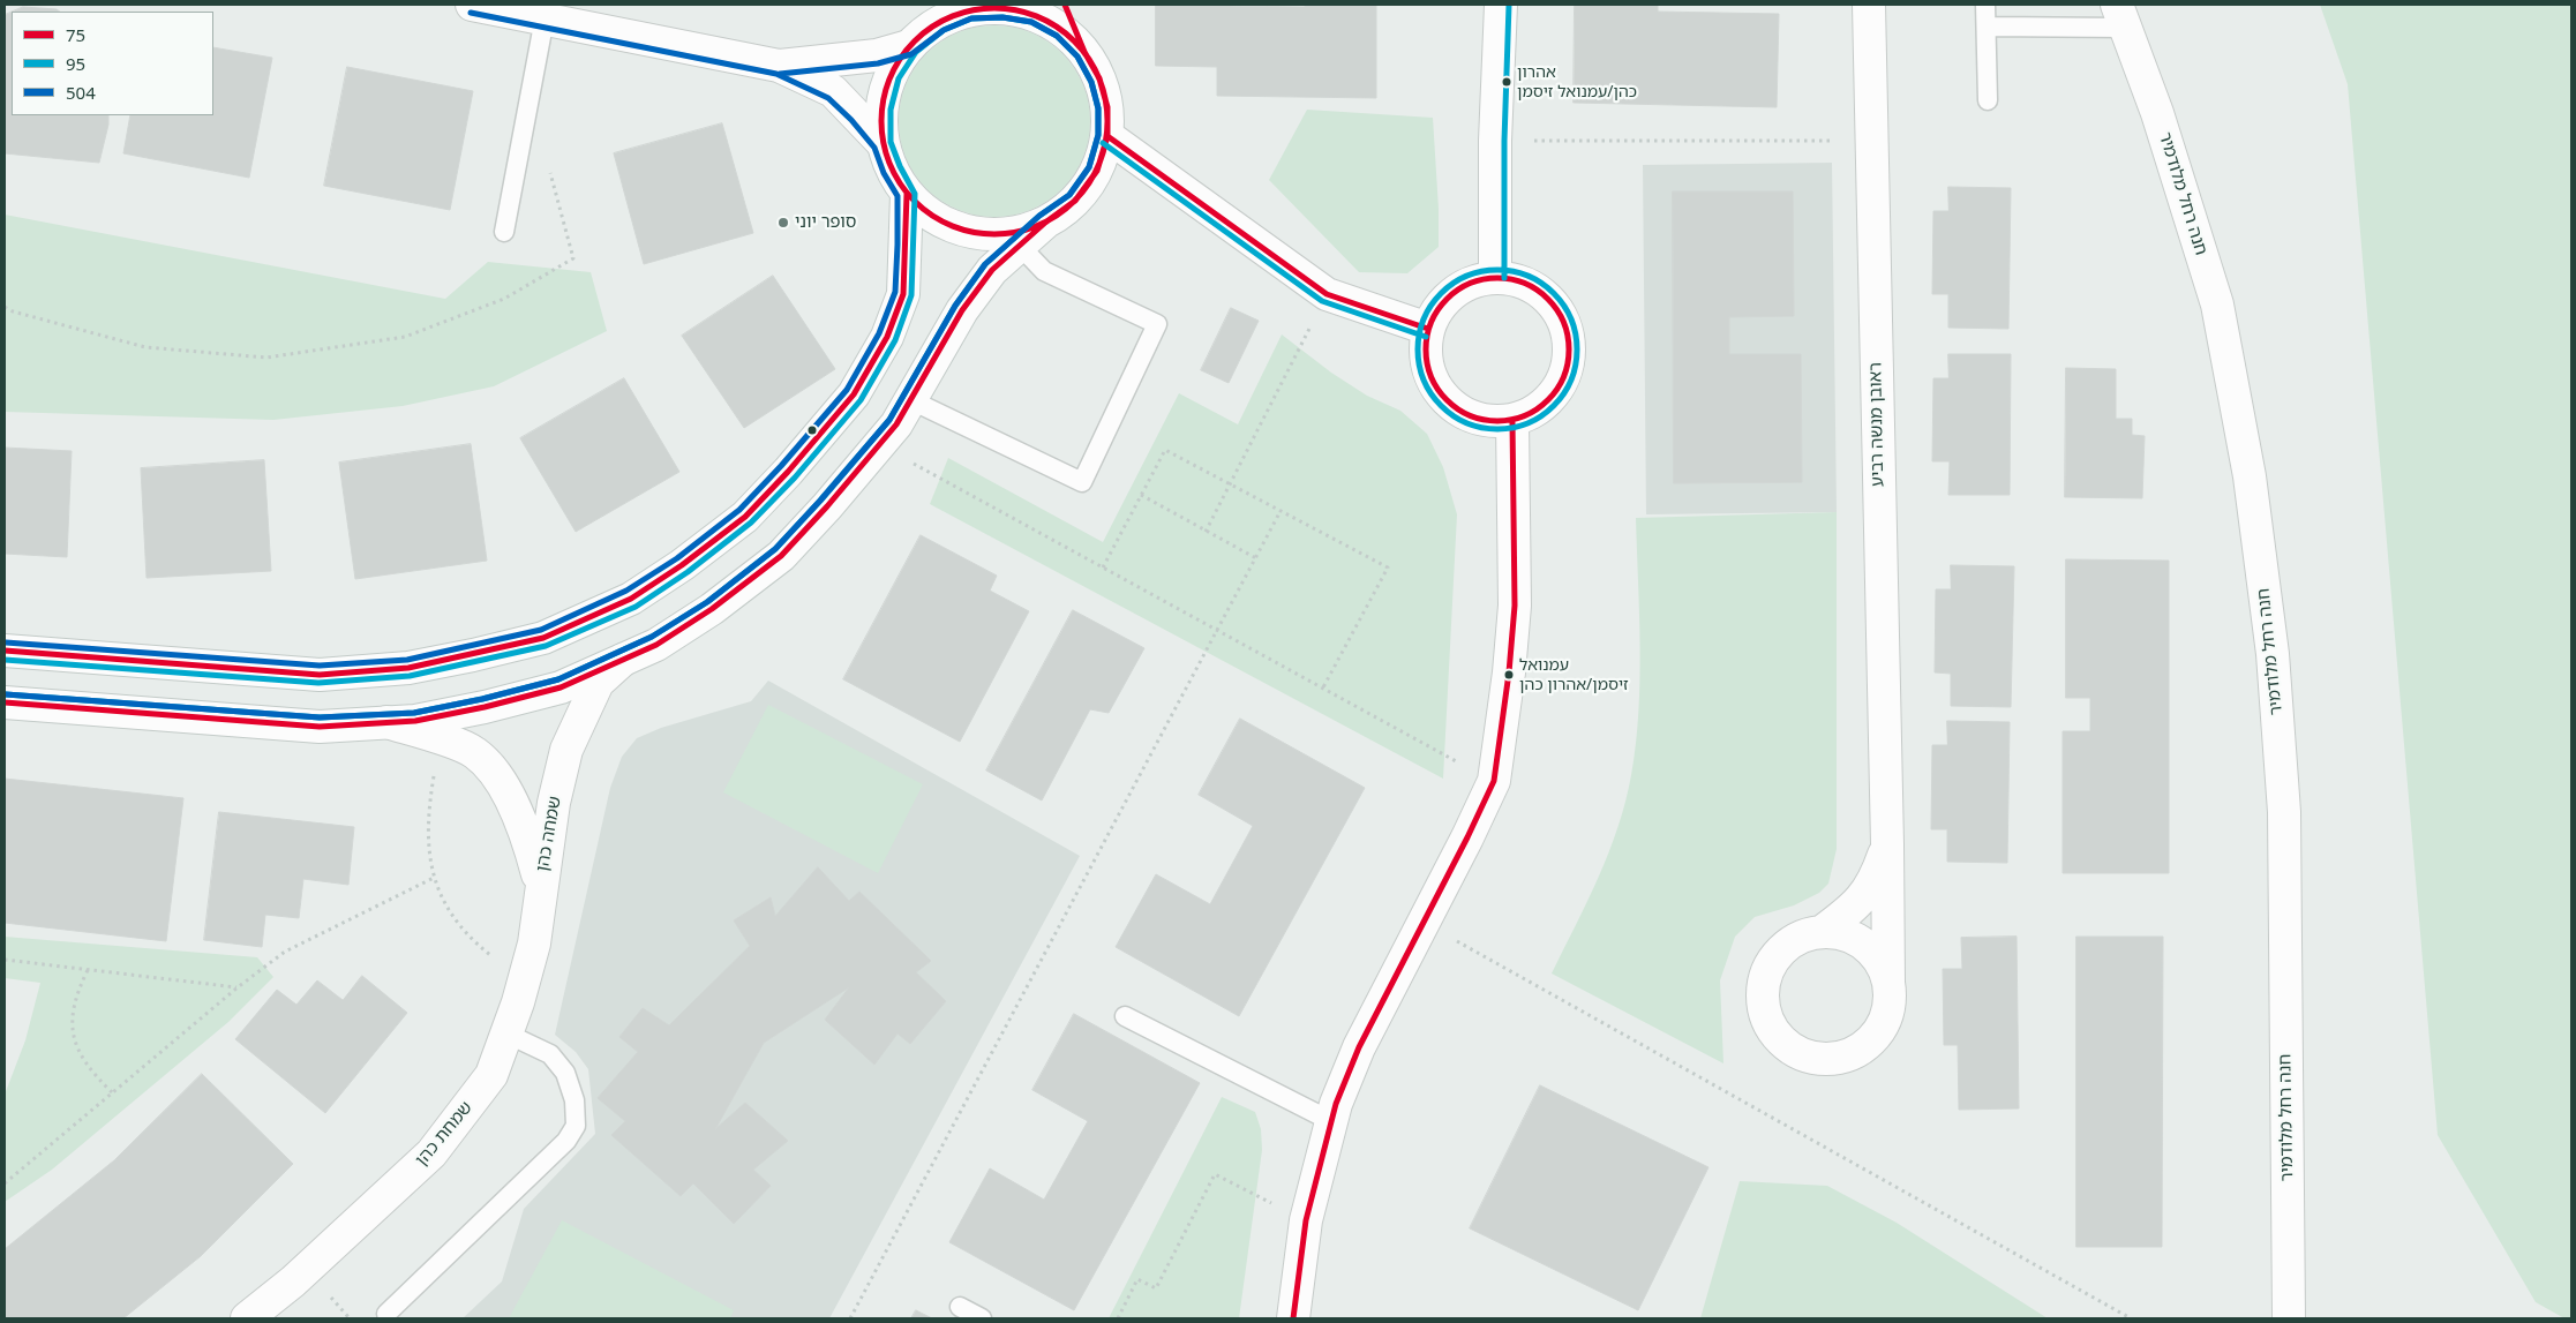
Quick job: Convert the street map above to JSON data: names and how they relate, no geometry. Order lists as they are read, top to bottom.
{
  "streets": {
    "street": [
      "חנה רחל מלודמיר",
      "ראובן מנשה רביע",
      "שמחה כהן",
      "שמחת כהן"
    ]
  },
  "crossings": [
    ["שמחה כהן", "שמחת כהן"]
  ],
  "places": ["אהרון כהן/עמנואל זיסמן", "סופר יוני", "עמנואל זיסמן/אהרון כהן"],
  "lines": ["transit line 75", "transit line 95", "transit line 504"],
  "legend": ["75", "95", "504"]
}
